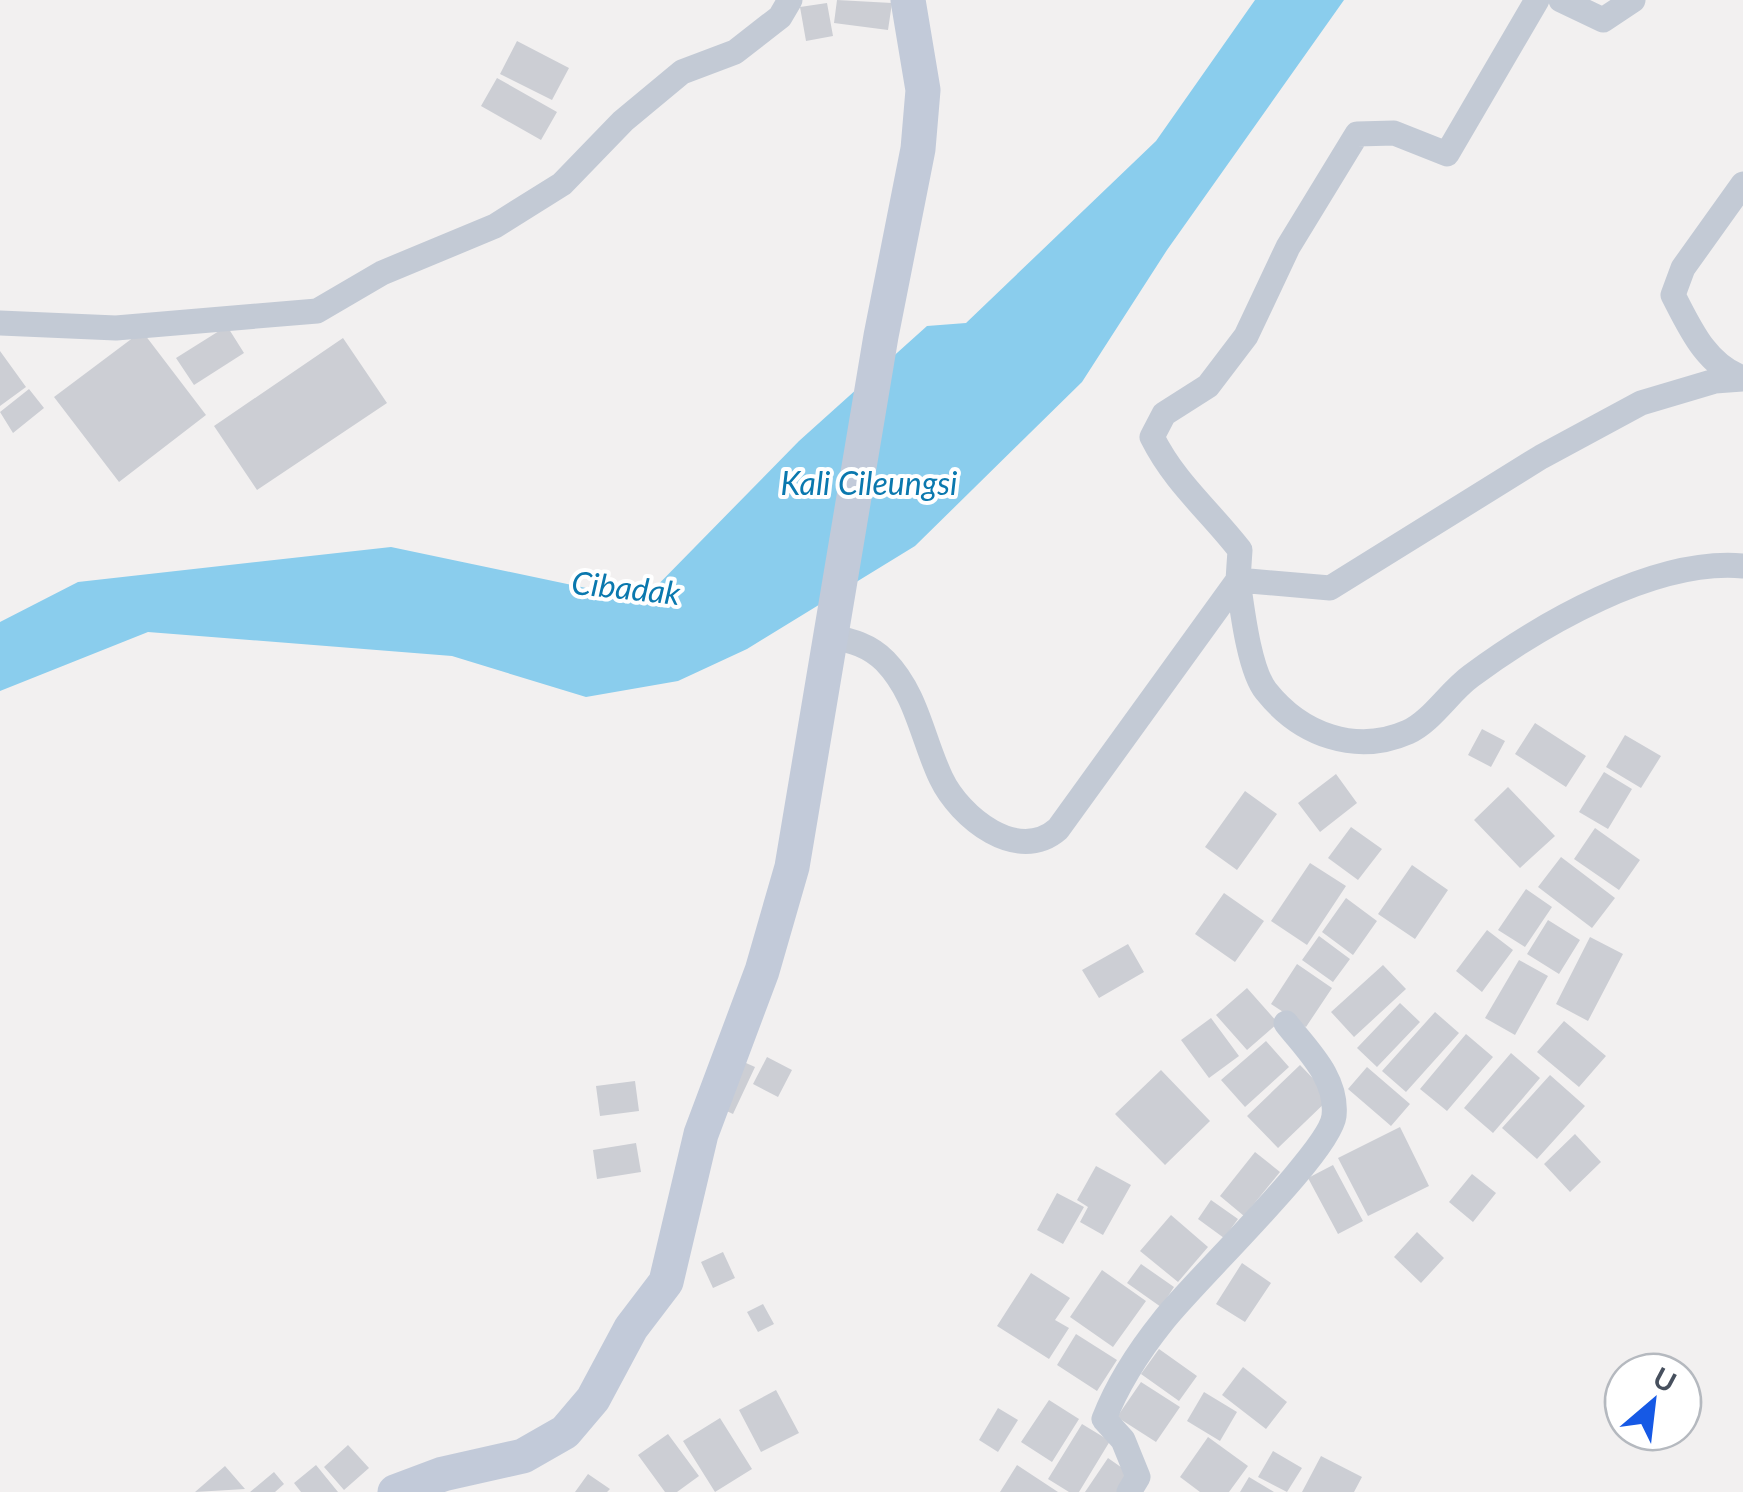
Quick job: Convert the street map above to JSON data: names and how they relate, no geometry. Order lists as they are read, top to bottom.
{
  "water": ["Kali Cileungsi", "Cibadak"],
  "north": "top right"
}
